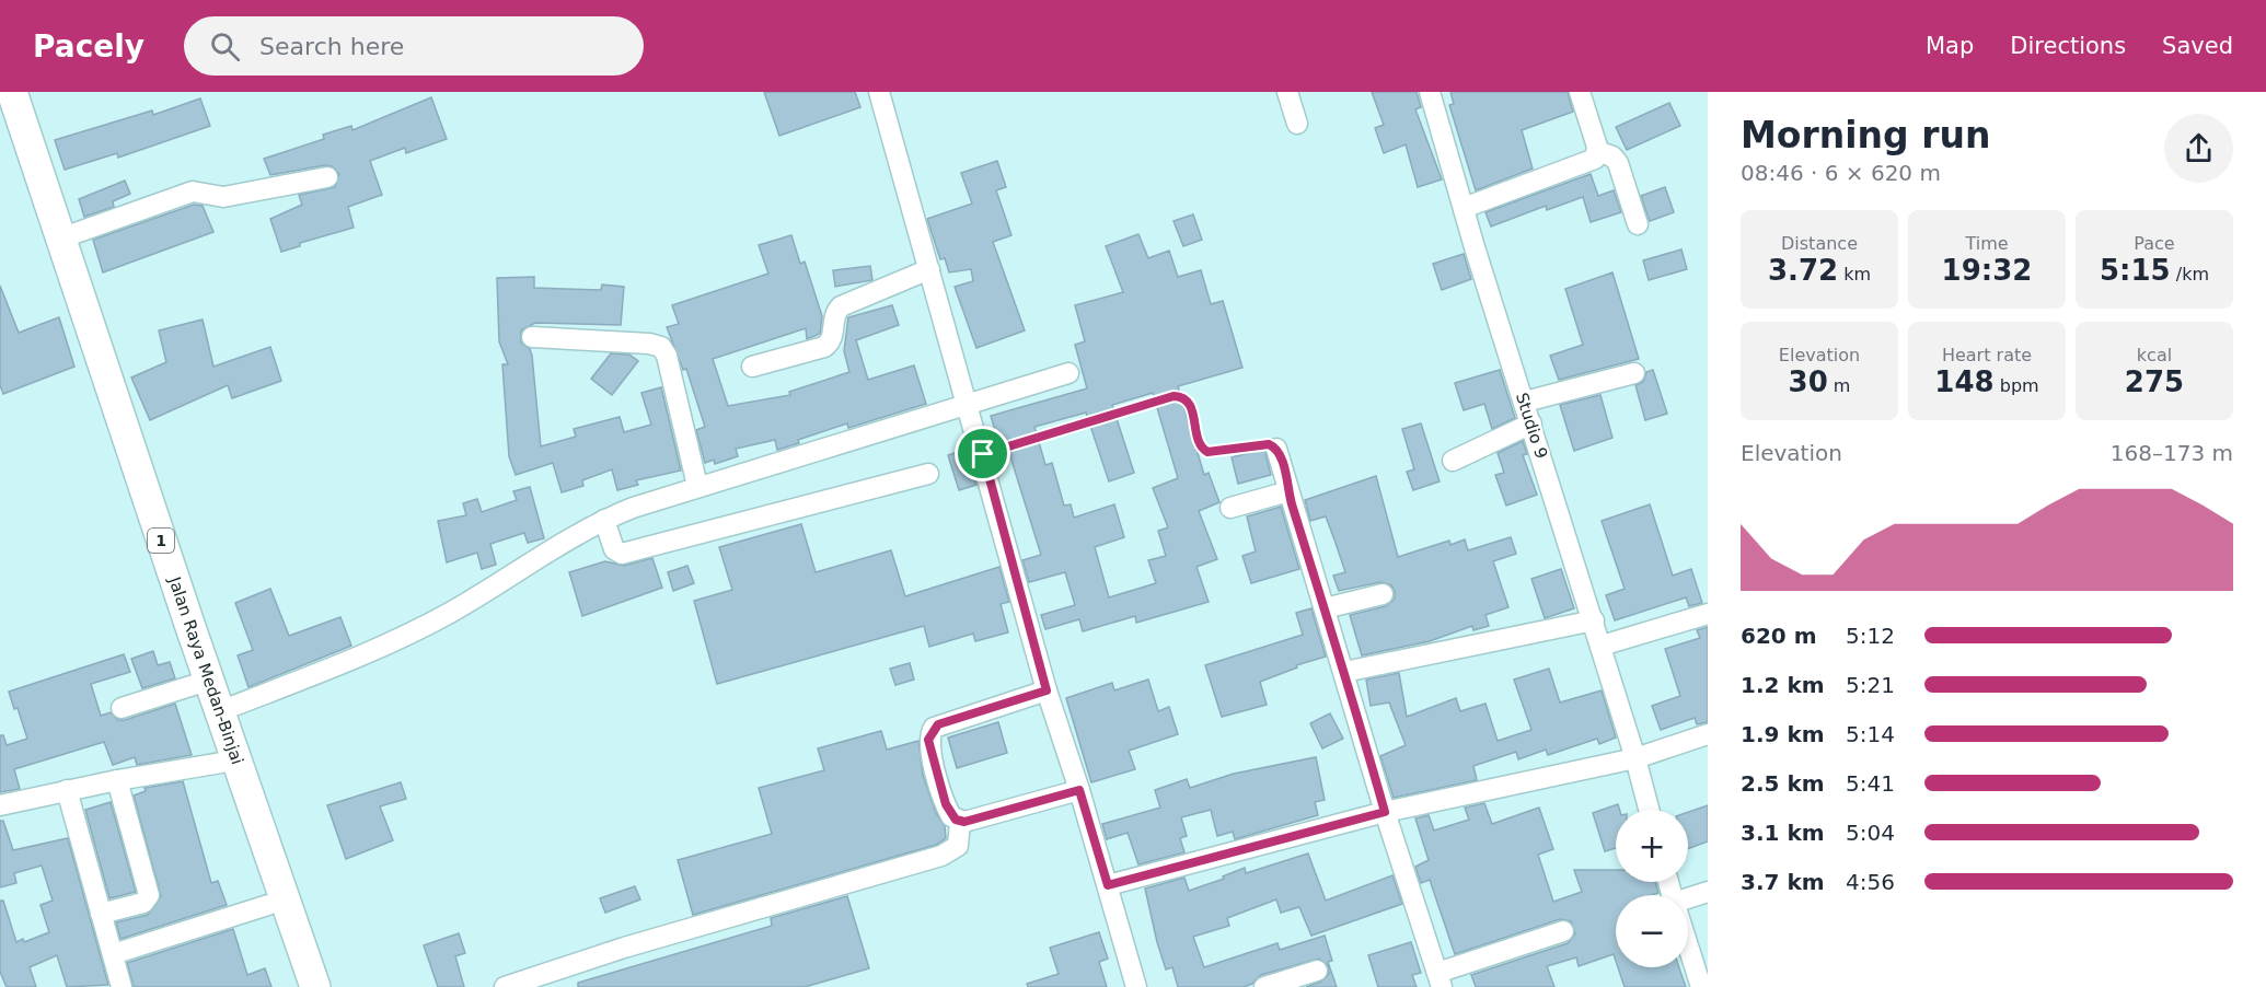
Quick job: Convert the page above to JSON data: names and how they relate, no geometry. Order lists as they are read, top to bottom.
{
  "streets": {
    "highway": ["1", "Jalan Raya Medan-Binjai"],
    "street": ["Studio 9"]
  },
  "page": {
    "header": "Pacely",
    "search": "Search here",
    "nav": ["Map", "Directions", "Saved"],
    "heading": ["Morning run", "08:46 · 6 × 620 m"],
    "stats": [
      ["Distance", "3.72 km"],
      ["Time", "19:32"],
      ["Pace", "5:15 /km"],
      ["Elevation", "30 m"],
      ["Heart rate", "148 bpm"],
      ["kcal", "275"]
    ],
    "chart": ["Elevation", "168–173 m"],
    "list": [
      {
        "name": "620 m",
        "note": "5:12"
      },
      {
        "name": "1.2 km",
        "note": "5:21"
      },
      {
        "name": "1.9 km",
        "note": "5:14"
      },
      {
        "name": "2.5 km",
        "note": "5:41"
      },
      {
        "name": "3.1 km",
        "note": "5:04"
      },
      {
        "name": "3.7 km",
        "note": "4:56"
      }
    ],
    "map_buttons": ["+", "−"]
  }
}
